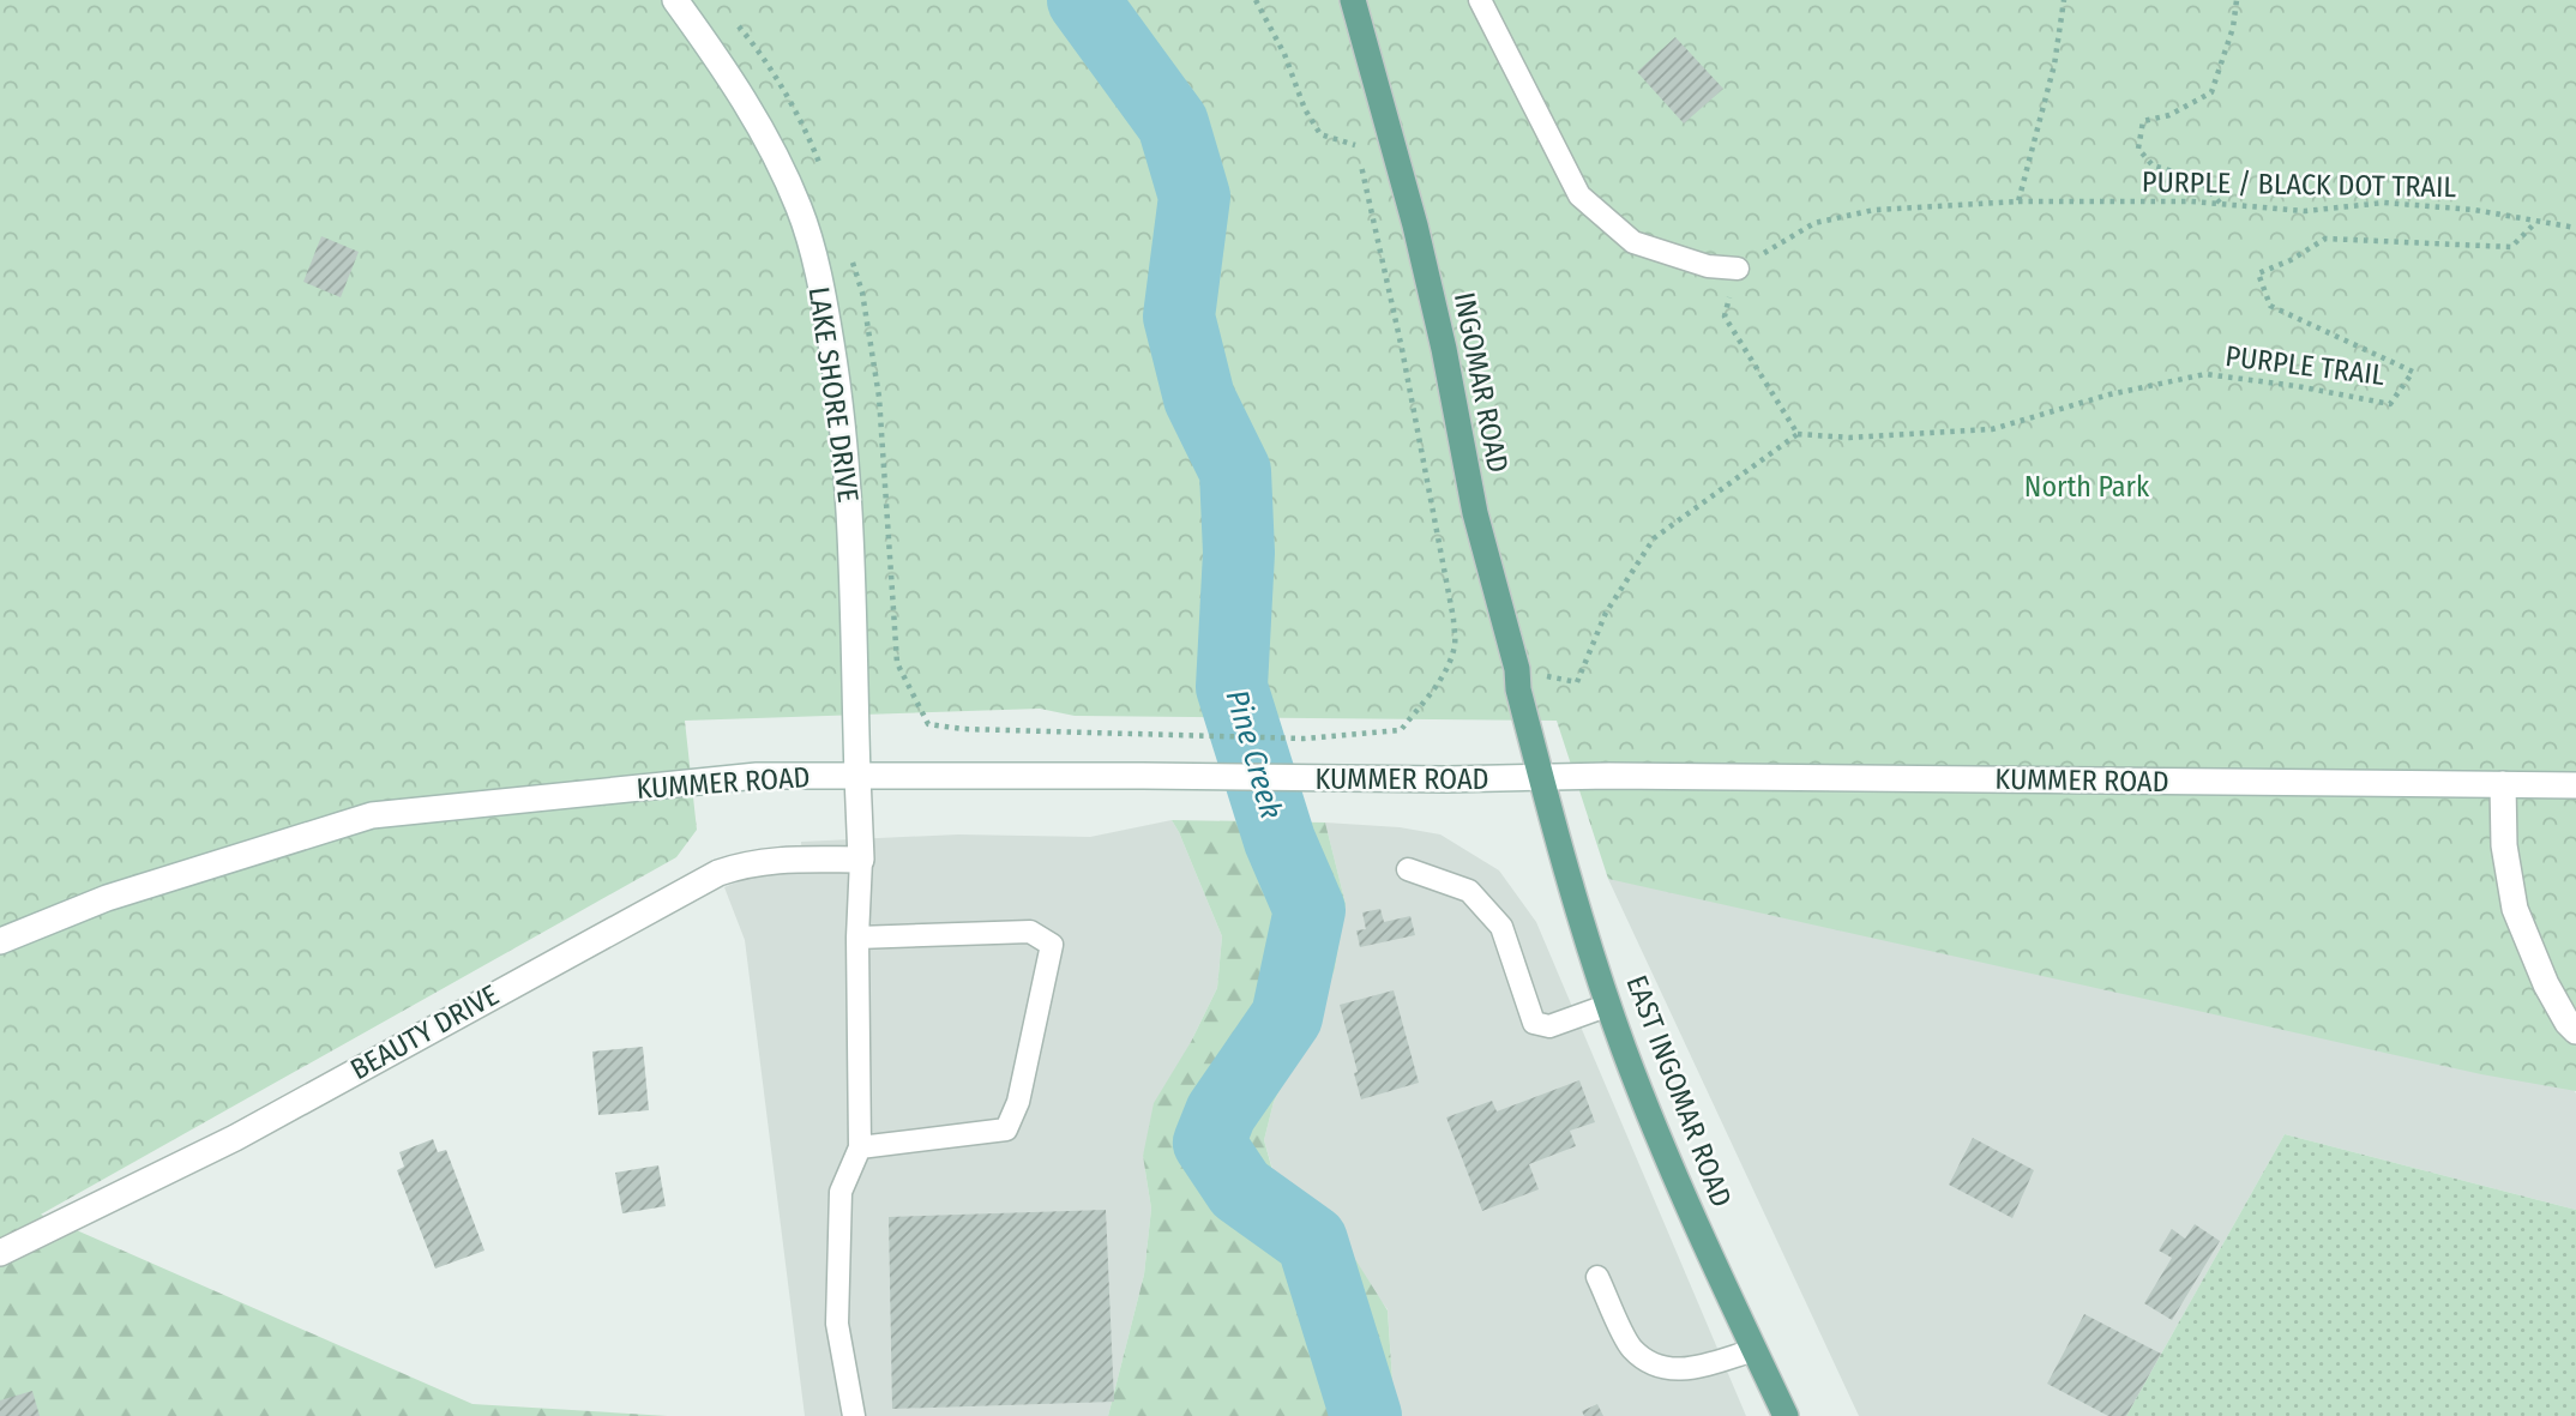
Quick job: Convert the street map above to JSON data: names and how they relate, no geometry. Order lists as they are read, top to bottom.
{
  "streets": {
    "main road": ["INGOMAR ROAD", "EAST INGOMAR ROAD"],
    "street": ["LAKE SHORE DRIVE", "KUMMER ROAD", "BEAUTY DRIVE"],
    "path": ["PURPLE / BLACK DOT TRAIL", "PURPLE TRAIL"]
  },
  "crossings": [
    ["PURPLE / BLACK DOT TRAIL", "PURPLE TRAIL"],
    ["INGOMAR ROAD", "KUMMER ROAD"],
    ["INGOMAR ROAD", "EAST INGOMAR ROAD"],
    ["LAKE SHORE DRIVE", "KUMMER ROAD"],
    ["LAKE SHORE DRIVE", "BEAUTY DRIVE"],
    ["KUMMER ROAD", "EAST INGOMAR ROAD"]
  ],
  "water": ["Pine Creek"],
  "parks": ["North Park"]
}
